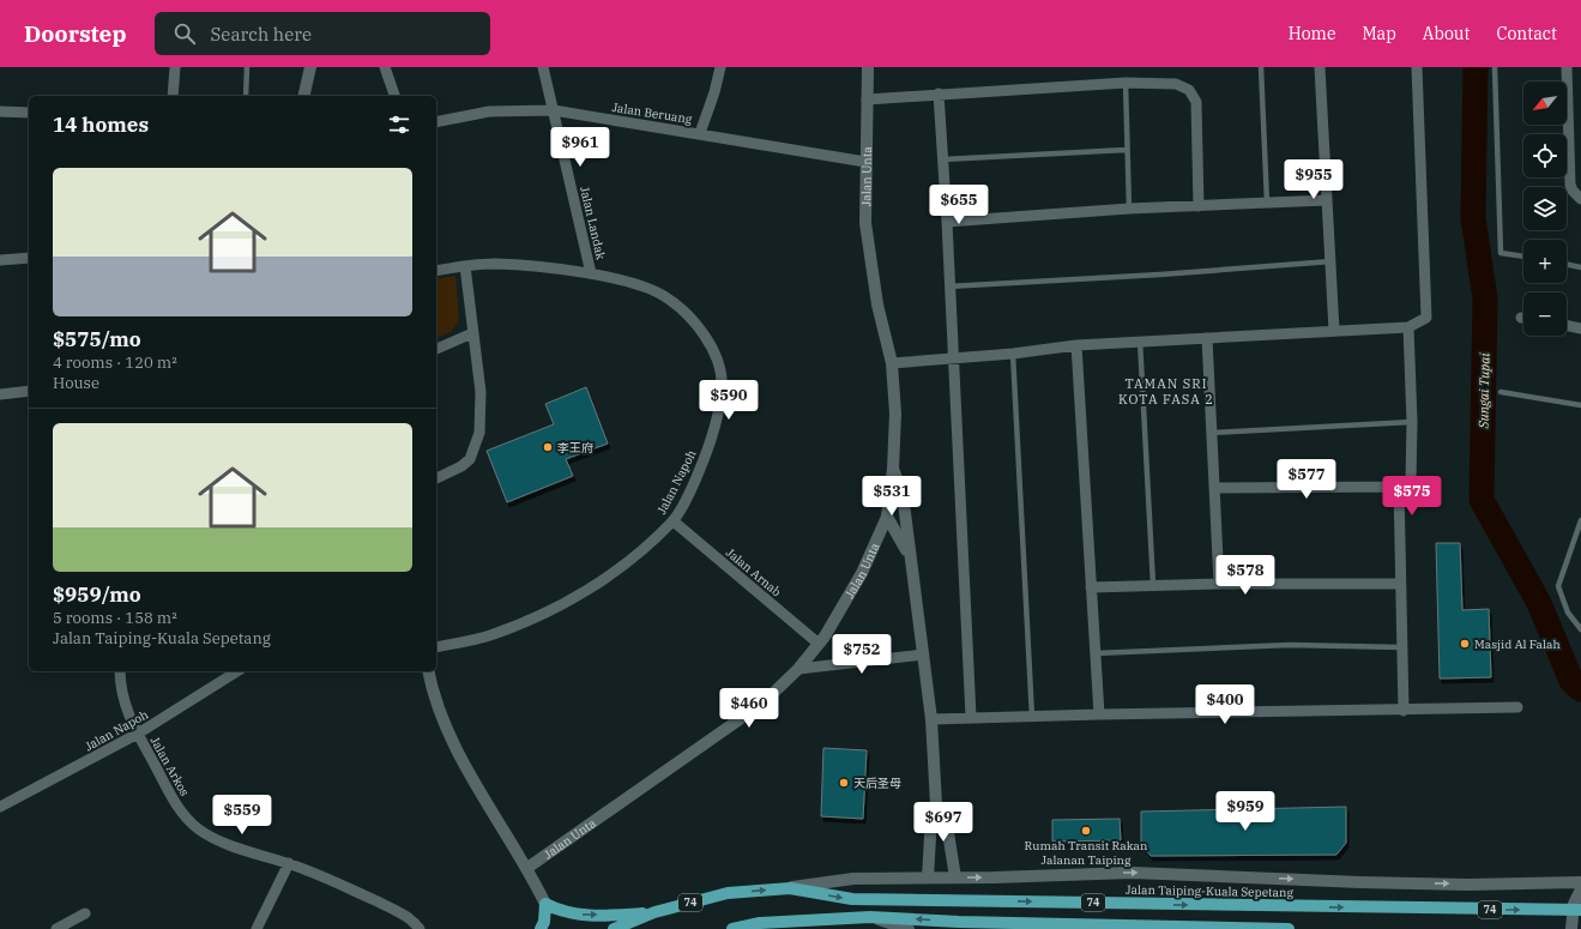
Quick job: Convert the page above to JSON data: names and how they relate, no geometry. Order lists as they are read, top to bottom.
{
  "streets": {
    "main road": ["Jalan Taiping-Kuala Sepetang", "74"],
    "street": [
      "Jalan Beruang",
      "Jalan Unta",
      "Jalan Landak",
      "Jalan Napoh",
      "Jalan Arnab",
      "Jalan Arkos"
    ]
  },
  "crossings": [
    ["Jalan Beruang", "Jalan Unta"],
    ["Jalan Beruang", "Jalan Landak"],
    ["Jalan Unta", "Jalan Arnab"],
    ["Jalan Landak", "Jalan Napoh"],
    ["Jalan Napoh", "Jalan Arnab"],
    ["Jalan Napoh", "Jalan Arkos"]
  ],
  "districts": ["TAMAN SRI KOTA FASA 2"],
  "water": ["Sungai Tupai"],
  "places": [
    "李王府",
    "Masjid Al Falah",
    "天后圣母",
    "Rumah Transit Rakan Jalanan Taiping"
  ],
  "north": "bottom left",
  "page": {
    "header": "Doorstep",
    "search": "Search here",
    "nav": [
      "Home",
      "Map",
      "About",
      "Contact"
    ],
    "map_buttons": ["+", "−"],
    "heading": "14 homes",
    "price": [
      "$961",
      "$955",
      "$655",
      "$590",
      "$577",
      "$531",
      "$575",
      "$578",
      "$752",
      "$400",
      "$460",
      "$959",
      "$559",
      "$697"
    ],
    "list": [
      {
        "name": "$575/mo",
        "note": "4 rooms · 120 m² · House"
      },
      {
        "name": "$959/mo",
        "note": "5 rooms · 158 m² · Jalan Taiping-Kuala Sepetang"
      }
    ]
  }
}
